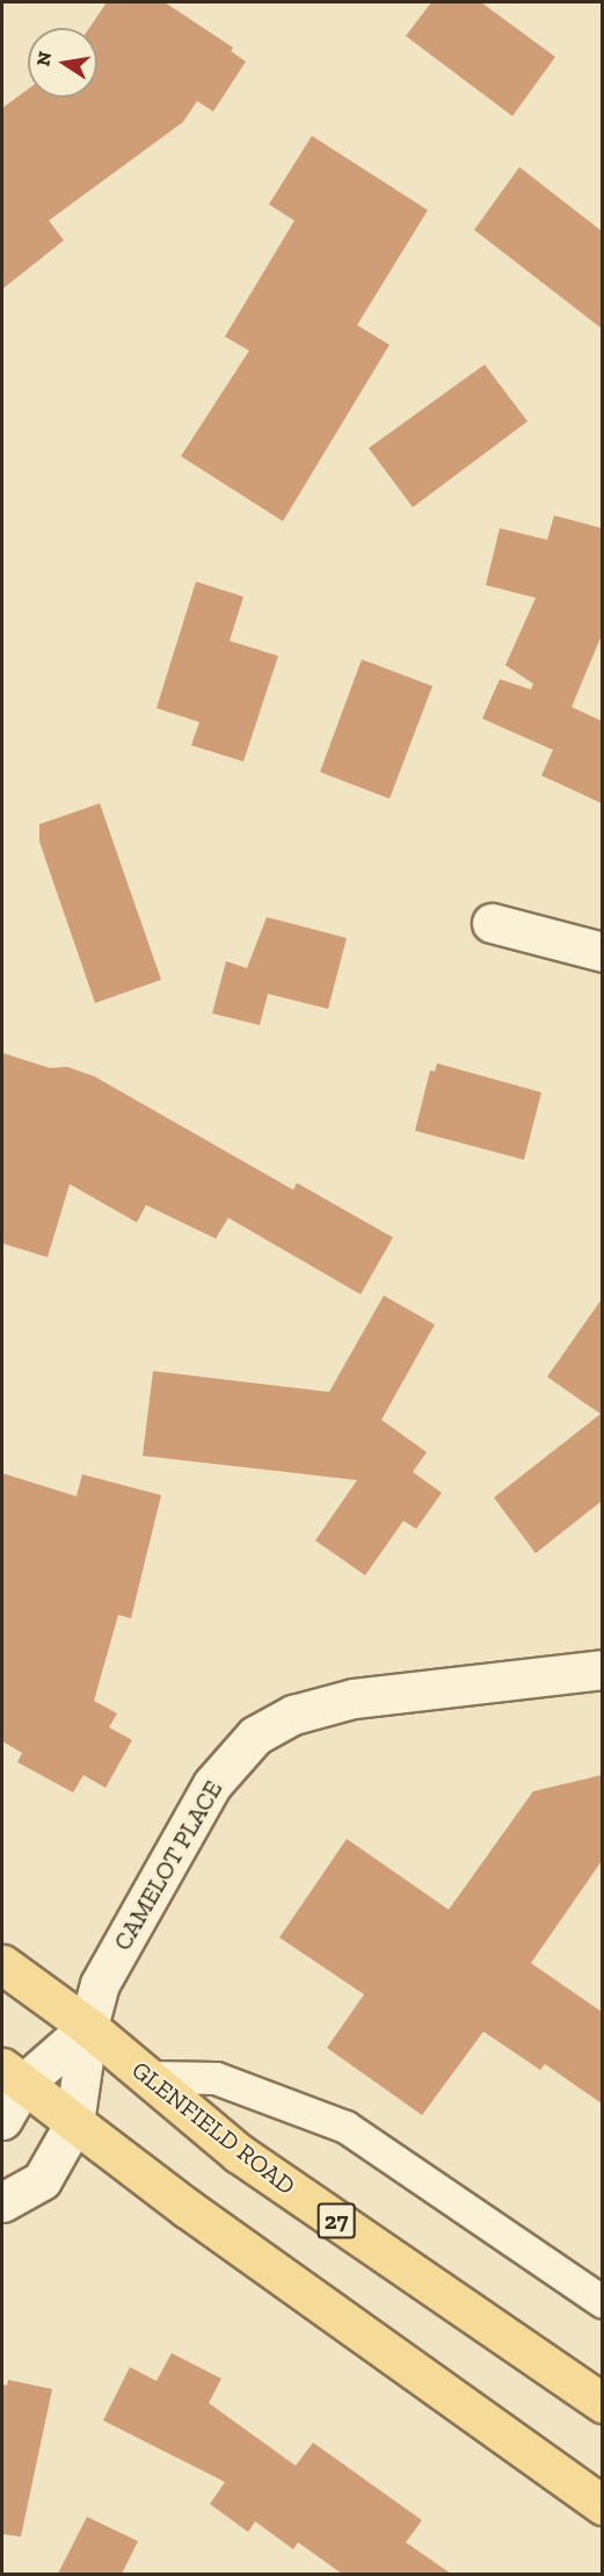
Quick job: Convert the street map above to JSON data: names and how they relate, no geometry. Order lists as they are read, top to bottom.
{
  "streets": {
    "main road": ["GLENFIELD ROAD", "27"],
    "street": ["CAMELOT PLACE"]
  },
  "crossings": [
    ["CAMELOT PLACE", "GLENFIELD ROAD"]
  ],
  "north": "left"
}
